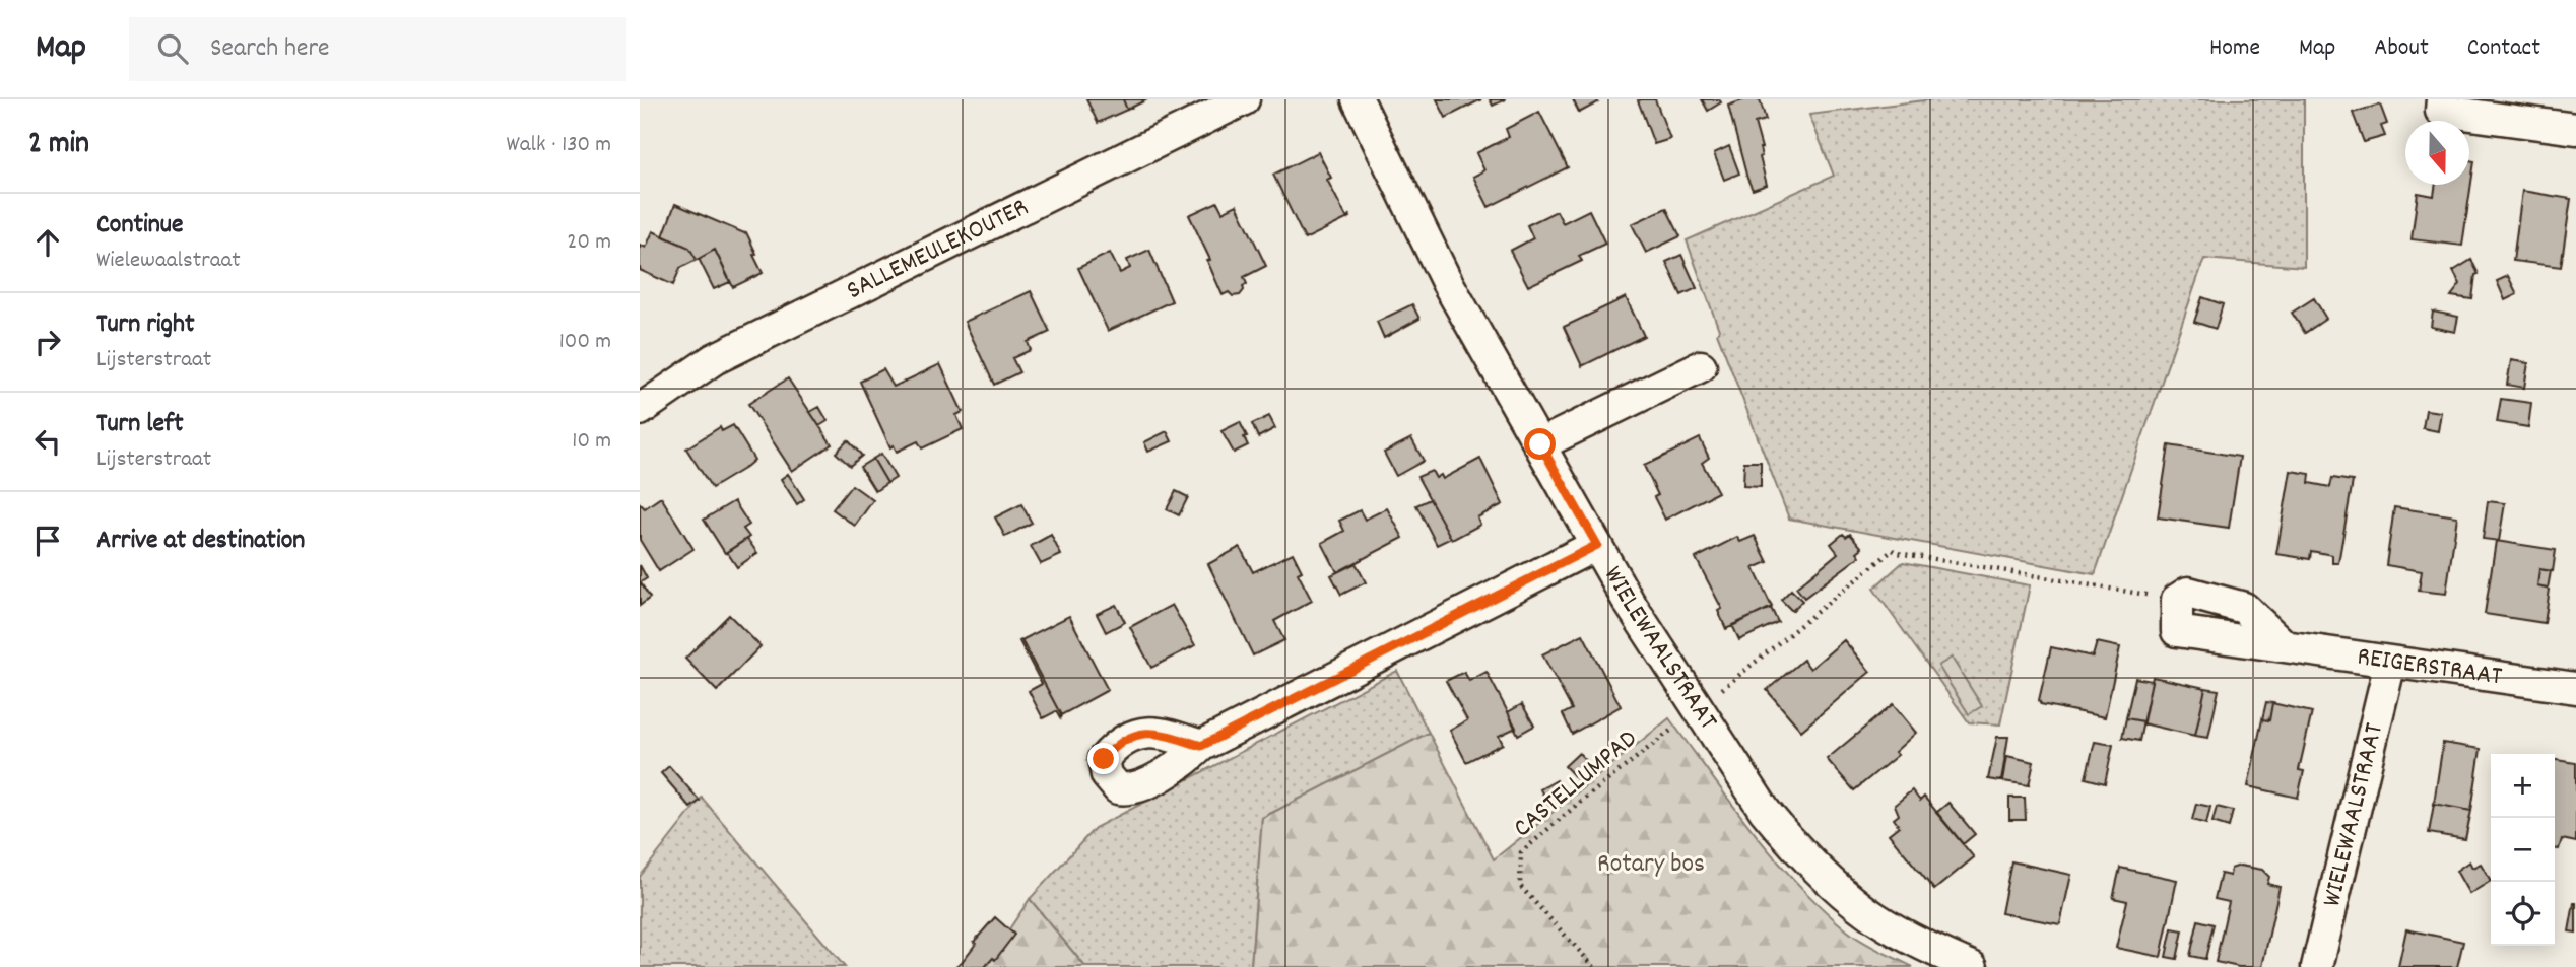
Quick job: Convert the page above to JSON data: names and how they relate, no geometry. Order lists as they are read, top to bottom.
{
  "streets": {
    "street": ["SALLEMEULEKOUTER", "WIELEWAALSTRAAT", "REIGERSTRAAT"],
    "path": ["CASTELLUMPAD"]
  },
  "crossings": [
    ["WIELEWAALSTRAAT", "REIGERSTRAAT"],
    ["WIELEWAALSTRAAT", "CASTELLUMPAD"],
    ["REIGERSTRAAT", "CASTELLUMPAD"]
  ],
  "parks": ["Rotary bos"],
  "north": "bottom",
  "page": {
    "header": "Map",
    "search": "Search here",
    "nav": [
      "Home",
      "Map",
      "About",
      "Contact"
    ],
    "heading": ["2 min", "Walk · 130 m"],
    "list": [
      ["Continue", "Wielewaalstraat", "20 m"],
      ["Turn right", "Lijsterstraat", "100 m"],
      ["Turn left", "Lijsterstraat", "10 m"],
      "Arrive at destination"
    ],
    "map_buttons": ["+", "−"]
  }
}
